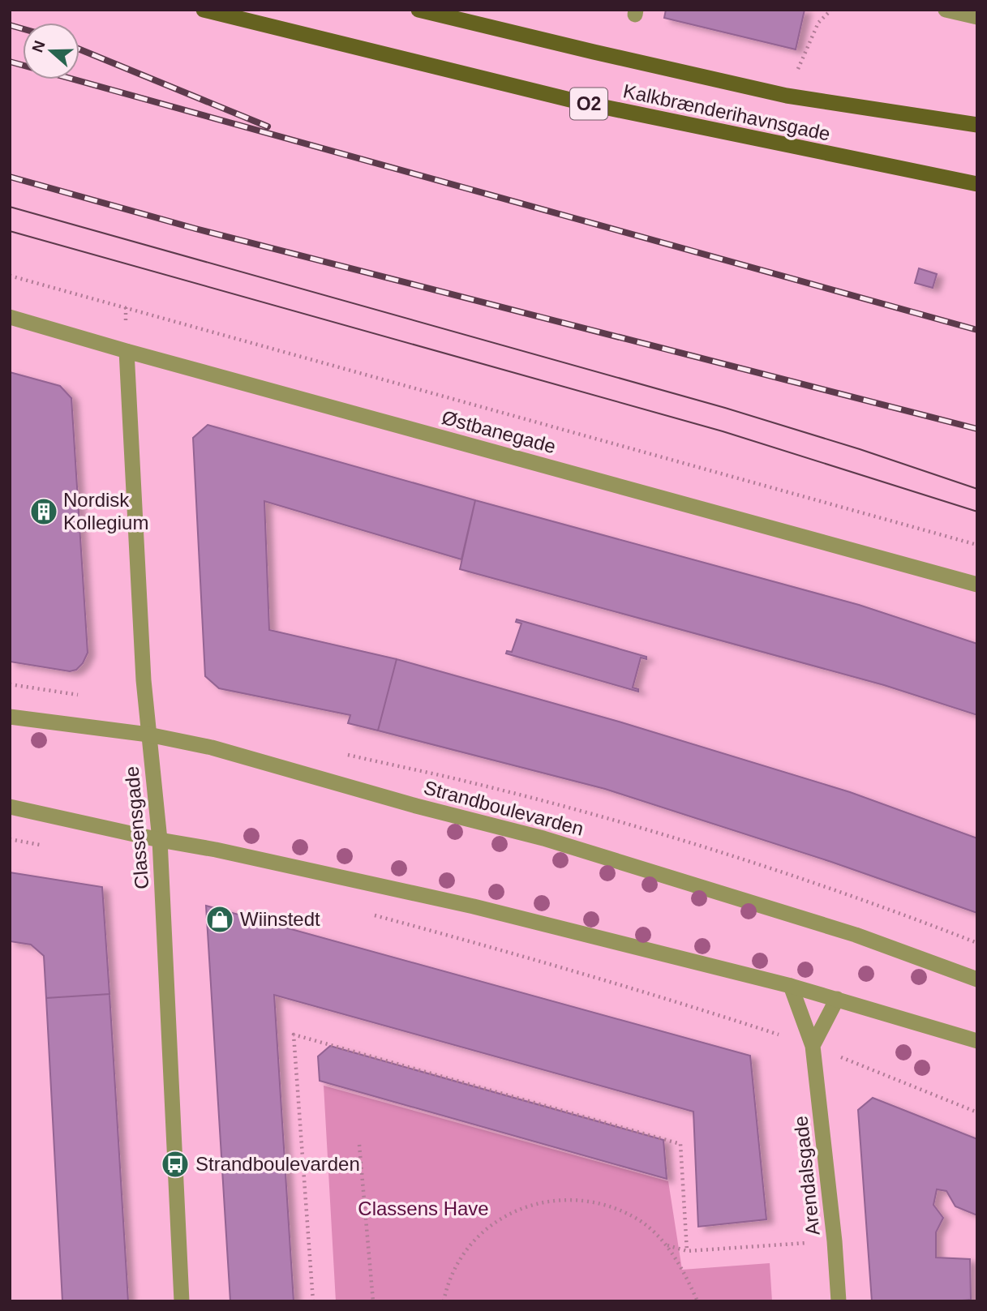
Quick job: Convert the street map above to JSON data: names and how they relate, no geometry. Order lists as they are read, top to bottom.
{
  "streets": {
    "main road": ["O2", "Kalkbrænderihavnsgade"],
    "street": [
      "Østbanegade",
      "Strandboulevarden",
      "Classensgade",
      "Arendalsgade"
    ]
  },
  "crossings": [
    ["Østbanegade", "Classensgade"],
    ["Strandboulevarden", "Classensgade"]
  ],
  "parks": ["Classens Have"],
  "places": {
    "building": ["Nordisk Kollegium"],
    "shop": ["Wiinstedt"],
    "bus stop": ["Strandboulevarden"]
  },
  "north": "left"
}
